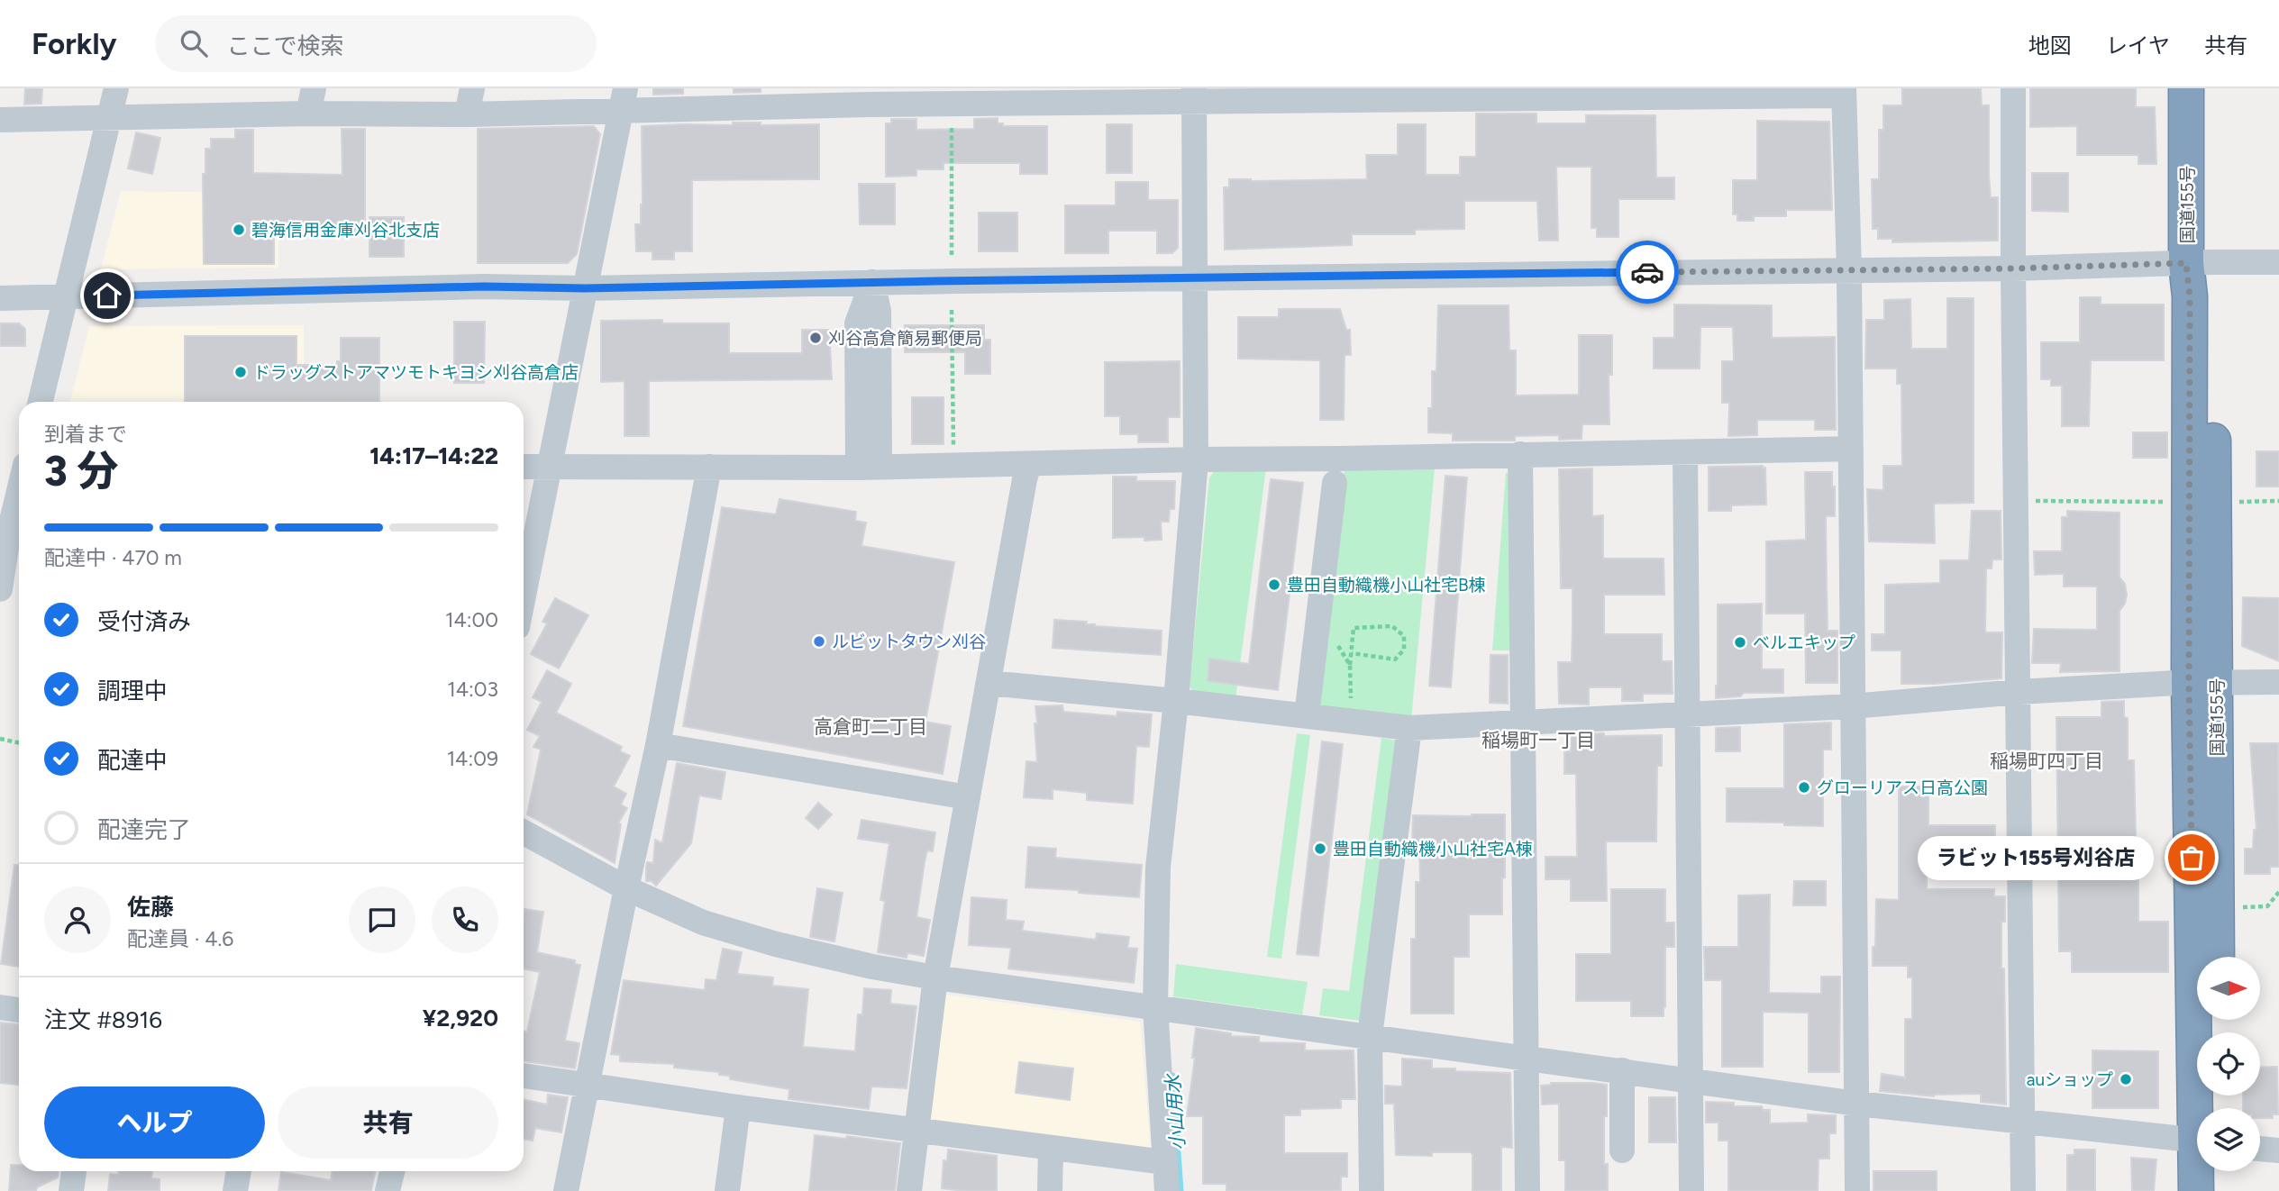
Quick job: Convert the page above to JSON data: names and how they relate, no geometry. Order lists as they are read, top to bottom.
{
  "streets": {
    "highway": ["国道155号"]
  },
  "districts": ["高倉町二丁目", "稲場町一丁目", "稲場町四丁目"],
  "water": ["小山用水"],
  "places": [
    "碧海信用金庫刈谷北支店",
    "刈谷高倉簡易郵便局",
    "ドラッグストアマツモトキヨシ刈谷高倉店",
    "豊田自動織機小山社宅B棟",
    "ルビットタウン刈谷",
    "ベルエキップ",
    "グローリアス日高公園",
    "豊田自動織機小山社宅A棟",
    "ラビット155号刈谷店",
    "auショップ"
  ],
  "north": "right",
  "page": {
    "header": "Forkly",
    "search": "ここで検索",
    "nav": ["地図", "レイヤ", "共有"],
    "heading": ["3 分", "到着まで", "14:17–14:22"],
    "panel": [
      "佐藤",
      "配達員 · 4.6",
      "注文 #8916",
      "¥2,920"
    ],
    "bar": "配達中 · 470 m",
    "list": [
      ["受付済み", "14:00"],
      ["調理中", "14:03"],
      ["配達中", "14:09"],
      "配達完了"
    ],
    "bubble": "ラビット155号刈谷店",
    "buttons": ["ヘルプ", "共有"]
  }
}
